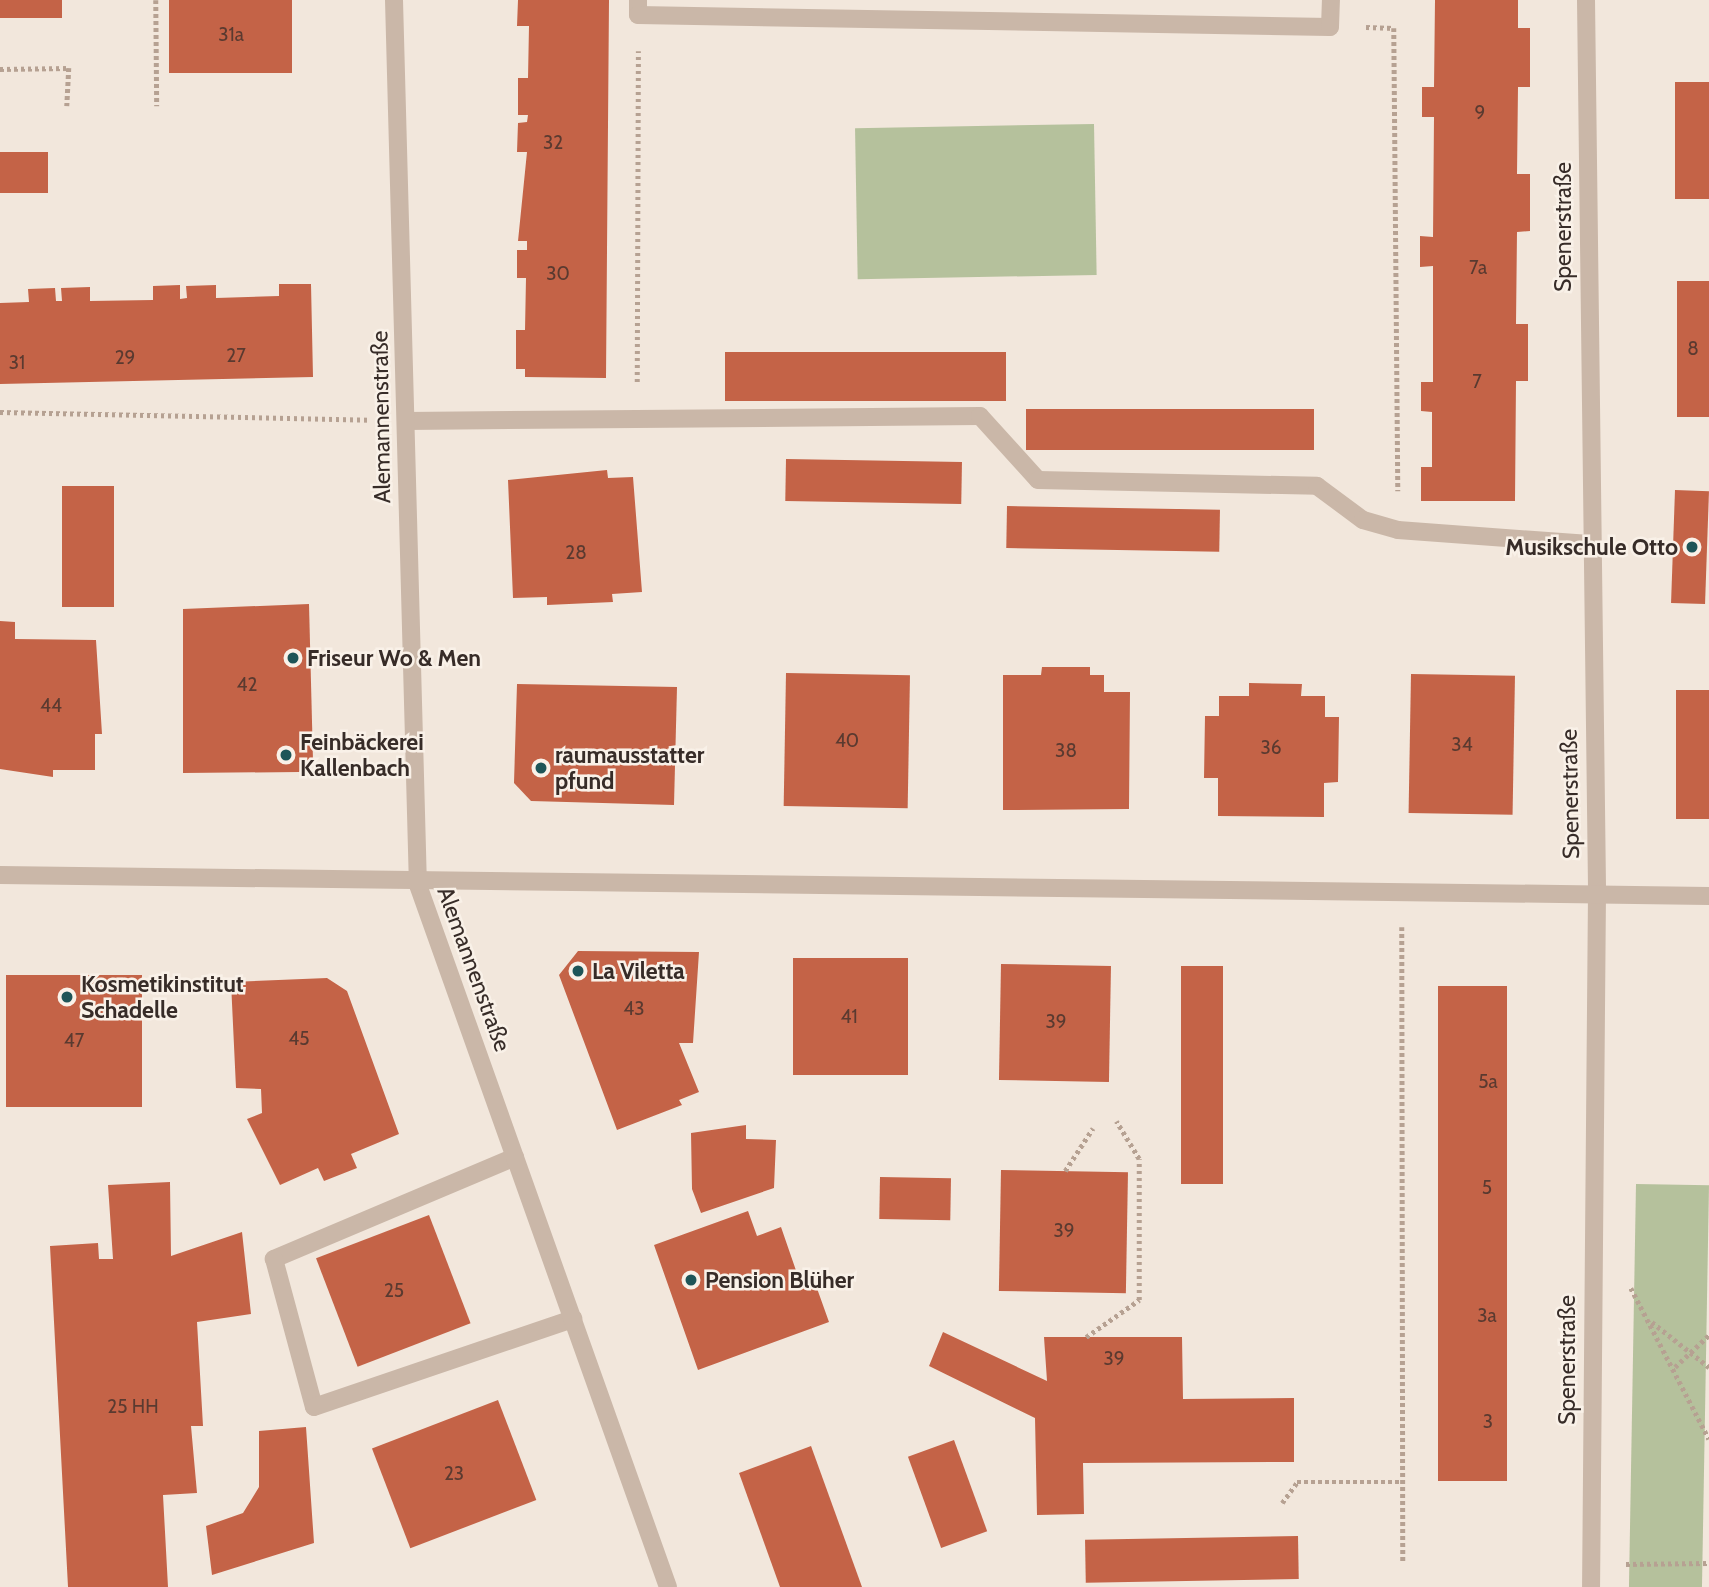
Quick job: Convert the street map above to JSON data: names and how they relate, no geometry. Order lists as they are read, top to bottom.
{
  "streets": {
    "street": ["Spenerstraße", "Alemannenstraße"]
  },
  "places": [
    "Musikschule Otto",
    "Friseur Wo & Men",
    "Feinbäckerei Kallenbach",
    "raumausstatter pfund",
    "La Viletta",
    "Kosmetikinstitut Schadelle",
    "Pension Blüher"
  ],
  "house_numbers": [
    "31a",
    "9",
    "32",
    "7a",
    "30",
    "8",
    "27",
    "29",
    "31",
    "7",
    "28",
    "42",
    "44",
    "40",
    "34",
    "36",
    "38",
    "43",
    "41",
    "39",
    "45",
    "47",
    "5a",
    "5",
    "39",
    "25",
    "3a",
    "39",
    "25 HH",
    "3",
    "23"
  ]
}
